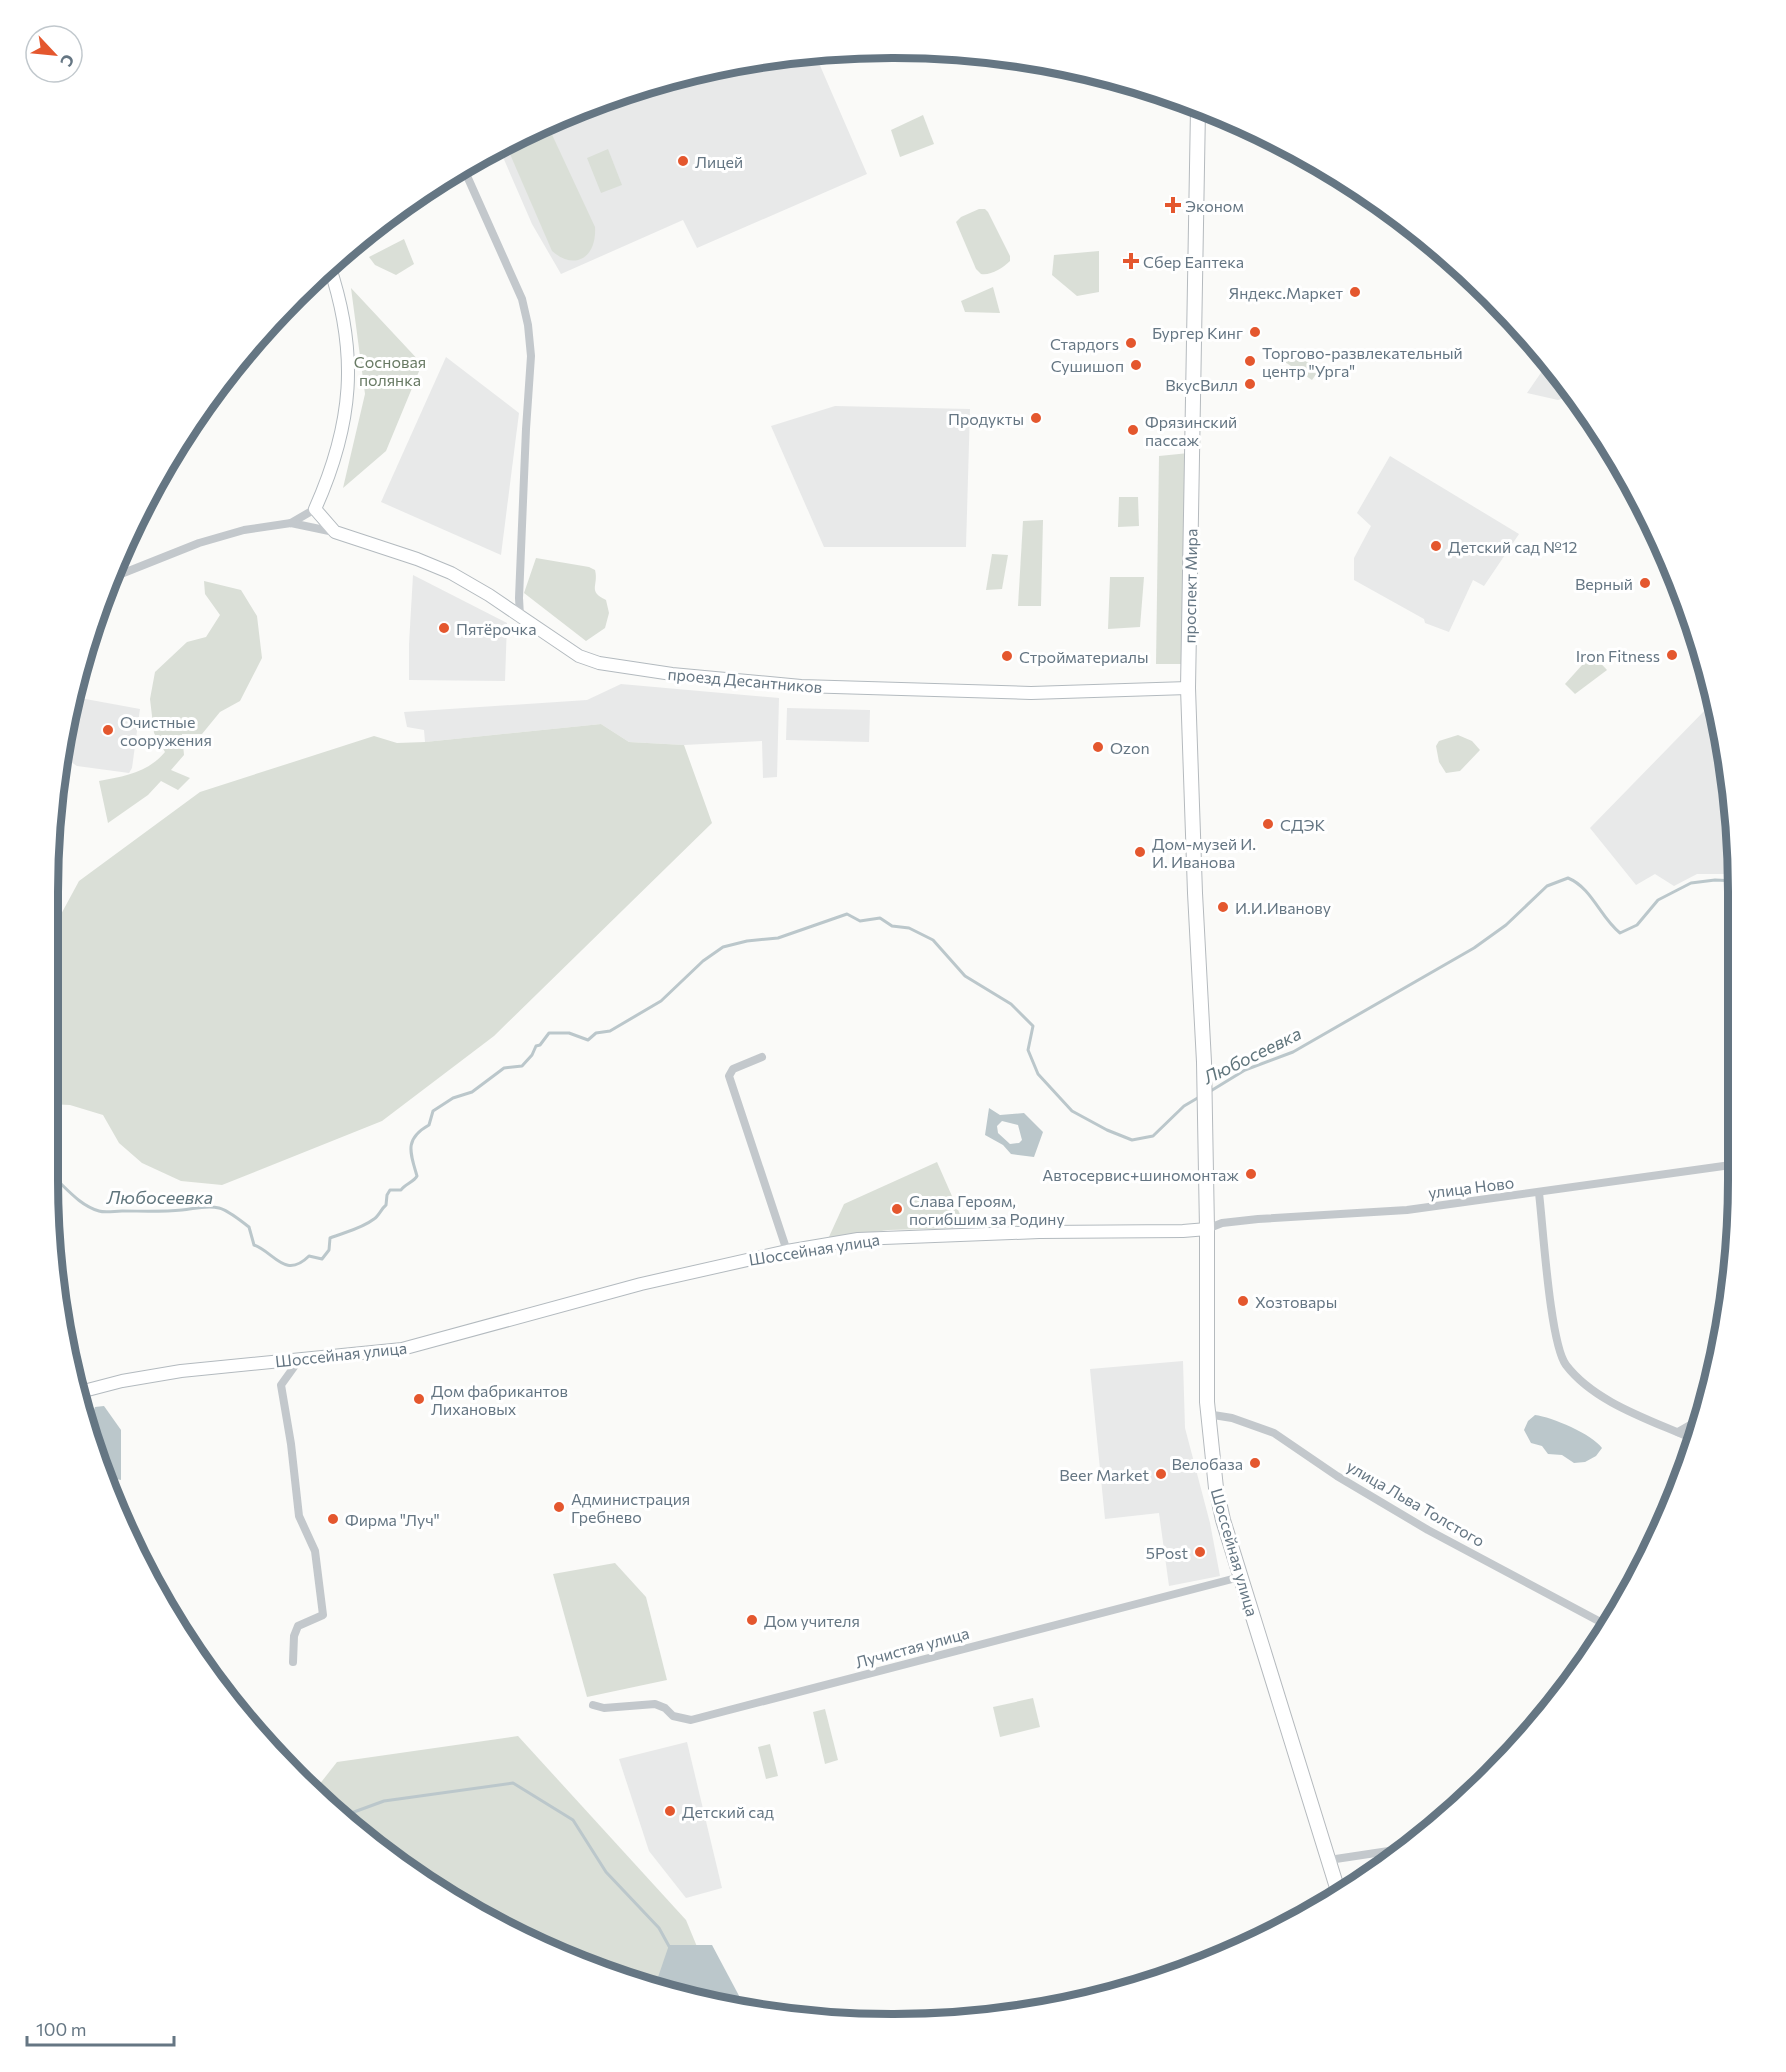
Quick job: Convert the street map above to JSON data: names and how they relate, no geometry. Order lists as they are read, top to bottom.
{
  "streets": {
    "main road": ["проспект Мира", "Шоссейная улица"],
    "street": [
      "проезд Десантников",
      "улица Ново",
      "улица Льва Толстого",
      "Лучистая улица"
    ]
  },
  "crossings": [
    ["проспект Мира", "проезд Десантников"],
    ["проспект Мира", "улица Ново"],
    ["проспект Мира", "Шоссейная улица"],
    ["улица Ново", "Шоссейная улица"],
    ["Шоссейная улица", "улица Льва Толстого"],
    ["Шоссейная улица", "Лучистая улица"]
  ],
  "water": ["Любосеевка"],
  "parks": ["Сосновая полянка"],
  "places": {
    "other": [
      "Лицей",
      "Яндекс.Маркет",
      "Бургер Кинг",
      "Стардогs",
      "Торгово-развлекательный центр \"Урга\"",
      "Сушишоп",
      "ВкусВилл",
      "Продукты",
      "Фрязинский пассаж",
      "Детский сад №12",
      "Верный",
      "Пятёрочка",
      "Iron Fitness",
      "Стройматериалы",
      "Очистные сооружения",
      "Ozon",
      "СДЭК",
      "Дом-музей И. И. Иванова",
      "И.И.Иванову",
      "Автосервис+шиномонтаж",
      "Слава Героям, погибшим за Родину",
      "Хозтовары",
      "Дом фабрикантов Лихановых",
      "Велобаза",
      "Beer Market",
      "Администрация Гребнево",
      "Фирма \"Луч\"",
      "5Post",
      "Дом учителя",
      "Детский сад"
    ],
    "health": ["Эконом", "Сбер Еаптека"]
  },
  "scale_bar": "100 m",
  "north": "bottom right"
}
